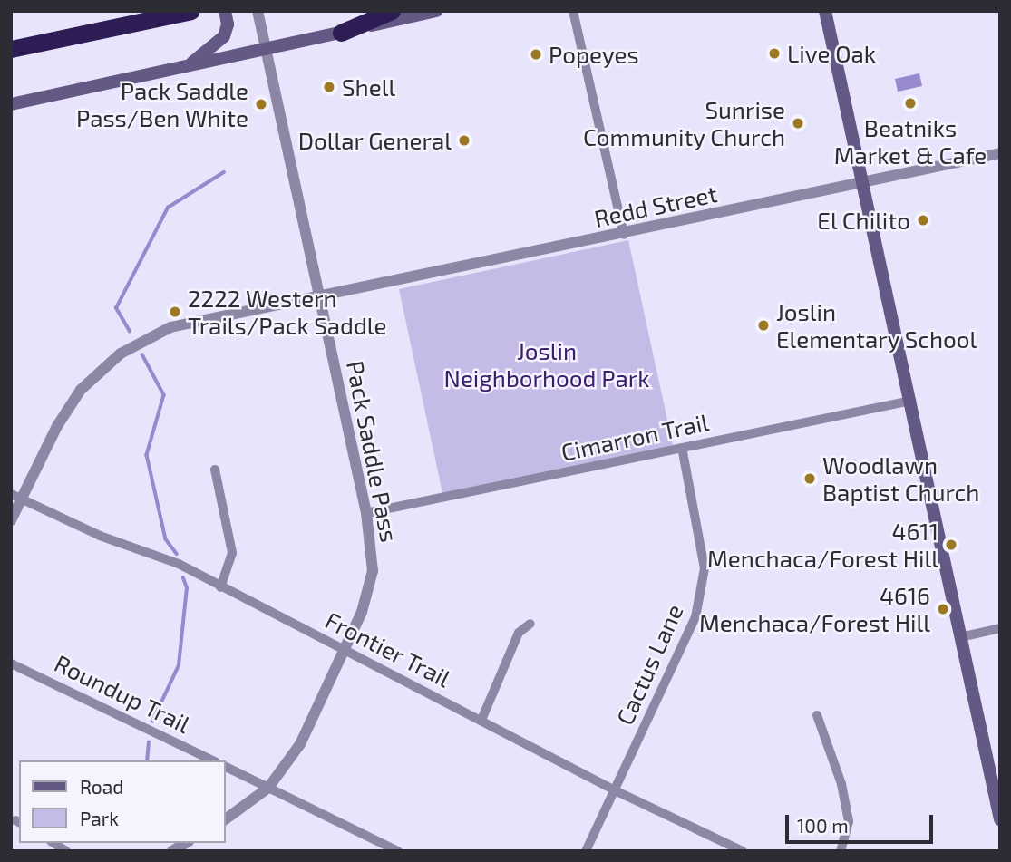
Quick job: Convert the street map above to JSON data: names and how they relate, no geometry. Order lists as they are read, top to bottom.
{
  "streets": {
    "street": [
      "Redd Street",
      "Cimarron Trail",
      "Pack Saddle Pass",
      "Frontier Trail",
      "Cactus Lane",
      "Roundup Trail"
    ]
  },
  "crossings": [
    ["Redd Street", "Pack Saddle Pass"],
    ["Redd Street", "Frontier Trail"],
    ["Cimarron Trail", "Pack Saddle Pass"],
    ["Cimarron Trail", "Cactus Lane"],
    ["Pack Saddle Pass", "Frontier Trail"],
    ["Frontier Trail", "Cactus Lane"]
  ],
  "parks": ["Joslin Neighborhood Park"],
  "places": [
    "Live Oak",
    "Popeyes",
    "Shell",
    "Beatniks Market & Cafe",
    "Pack Saddle Pass/Ben White",
    "Sunrise Community Church",
    "Dollar General",
    "El Chilito",
    "2222 Western Trails/Pack Saddle",
    "Joslin Elementary School",
    "Woodlawn Baptist Church",
    "4611 Menchaca/Forest Hill",
    "4616 Menchaca/Forest Hill"
  ],
  "legend": ["Road", "Park"],
  "scale_bar": "100 m"
}
